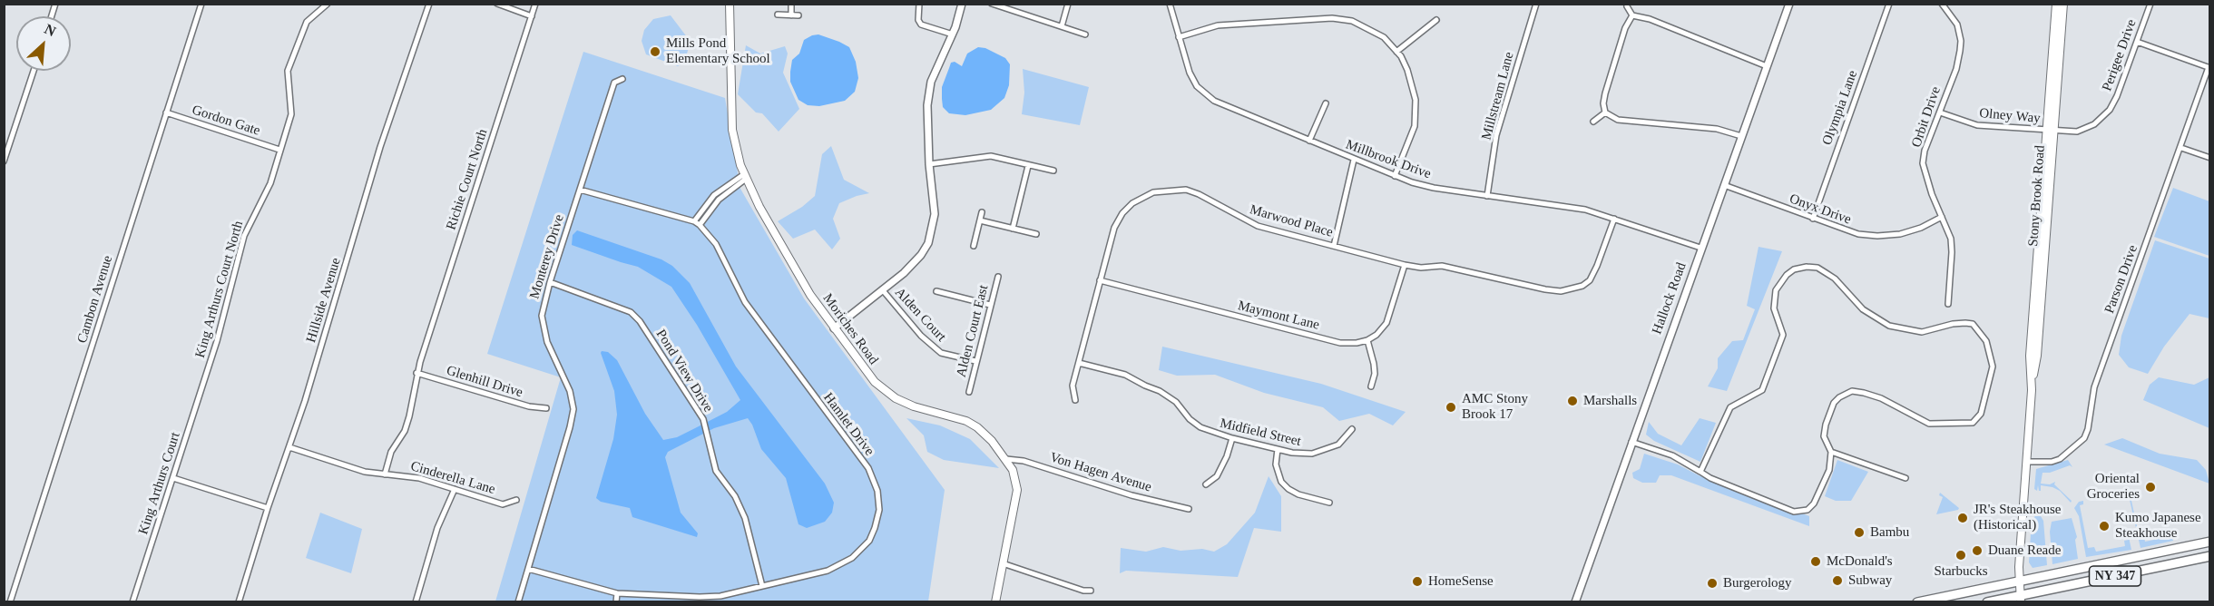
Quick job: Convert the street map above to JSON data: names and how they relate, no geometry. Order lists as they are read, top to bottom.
{
  "streets": {
    "highway": ["NY 347"],
    "main road": ["Stony Brook Road", "Moriches Road"],
    "street": [
      "Perigee Drive",
      "Millstream Lane",
      "Olympia Lane",
      "Olney Way",
      "Orbit Drive",
      "Gordon Gate",
      "Millbrook Drive",
      "Richie Court North",
      "Onyx Drive",
      "Marwood Place",
      "Monterey Drive",
      "Parson Drive",
      "King Arthurs Court North",
      "Hallock Road",
      "Cambon Avenue",
      "Hillside Avenue",
      "Alden Court",
      "Maymont Lane",
      "Alden Court East",
      "Pond View Drive",
      "Glenhill Drive",
      "Hamlet Drive",
      "Midfield Street",
      "Von Hagen Avenue",
      "Cinderella Lane",
      "King Arthurs Court"
    ]
  },
  "crossings": [
    ["Perigee Drive", "Olney Way"],
    ["Perigee Drive", "Stony Brook Road"],
    ["Millstream Lane", "Millbrook Drive"],
    ["Olympia Lane", "Onyx Drive"],
    ["Olney Way", "Orbit Drive"],
    ["Olney Way", "Stony Brook Road"],
    ["Orbit Drive", "Onyx Drive"],
    ["Gordon Gate", "King Arthurs Court North"],
    ["Gordon Gate", "Cambon Avenue"],
    ["Millbrook Drive", "Marwood Place"],
    ["Millbrook Drive", "Hallock Road"],
    ["Richie Court North", "Glenhill Drive"],
    ["Stony Brook Road", "Parson Drive"],
    ["Stony Brook Road", "NY 347"],
    ["Onyx Drive", "Hallock Road"],
    ["Marwood Place", "Maymont Lane"],
    ["Marwood Place", "Midfield Street"],
    ["Monterey Drive", "Pond View Drive"],
    ["Monterey Drive", "Hamlet Drive"],
    ["King Arthurs Court North", "King Arthurs Court"],
    ["Hillside Avenue", "Cinderella Lane"],
    ["Alden Court", "Alden Court East"],
    ["Moriches Road", "Von Hagen Avenue"],
    ["Pond View Drive", "Hamlet Drive"]
  ],
  "places": [
    "Mills Pond Elementary School",
    "Marshalls",
    "AMC Stony Brook 17",
    "Oriental Groceries",
    "JR's Steakhouse (Historical)",
    "Kumo Japanese Steakhouse",
    "Bambu",
    "Duane Reade",
    "Starbucks",
    "McDonald's",
    "Subway",
    "HomeSense",
    "Burgerology"
  ],
  "north": "top right"
}
